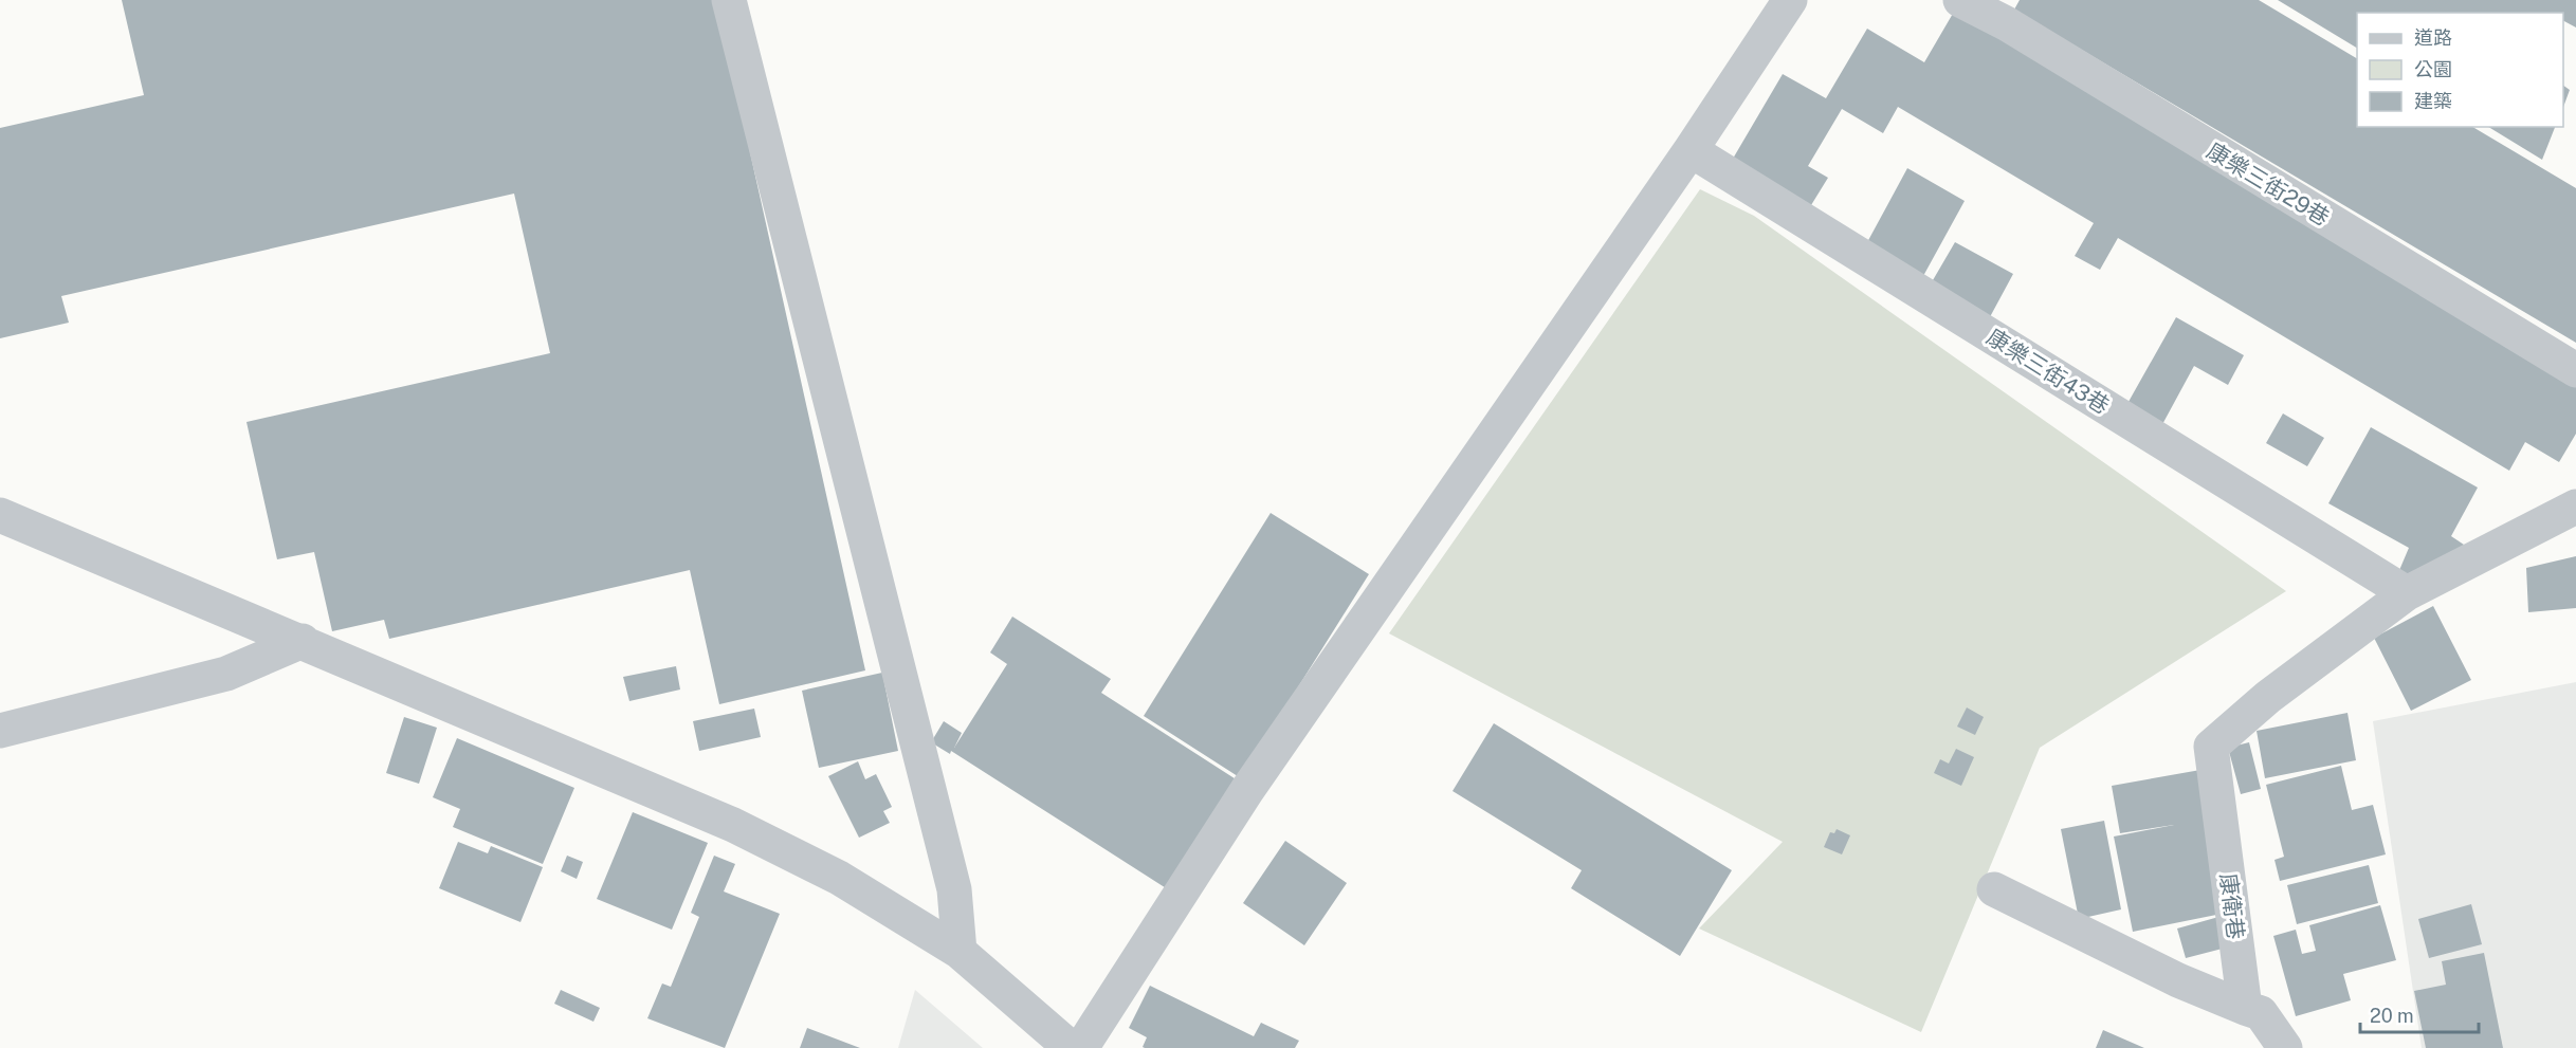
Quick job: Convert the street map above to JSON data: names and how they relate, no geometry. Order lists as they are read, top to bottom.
{
  "streets": {
    "street": ["康樂三街29巷", "康樂三街43巷", "康衛巷"]
  },
  "crossings": [
    ["康樂三街43巷", "康衛巷"]
  ],
  "legend": ["道路", "公園", "建築"],
  "scale_bar": "20 m"
}
